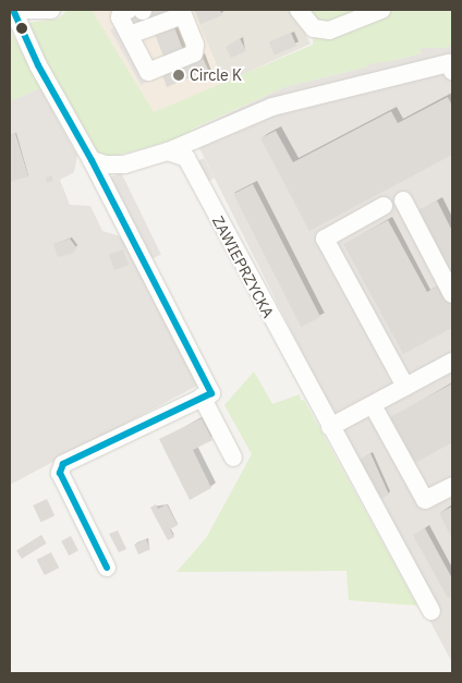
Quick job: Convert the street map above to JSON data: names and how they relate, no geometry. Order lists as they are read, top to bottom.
{
  "streets": {
    "street": ["ZAWIEPRZYCKA"]
  },
  "places": ["Circle K"]
}
